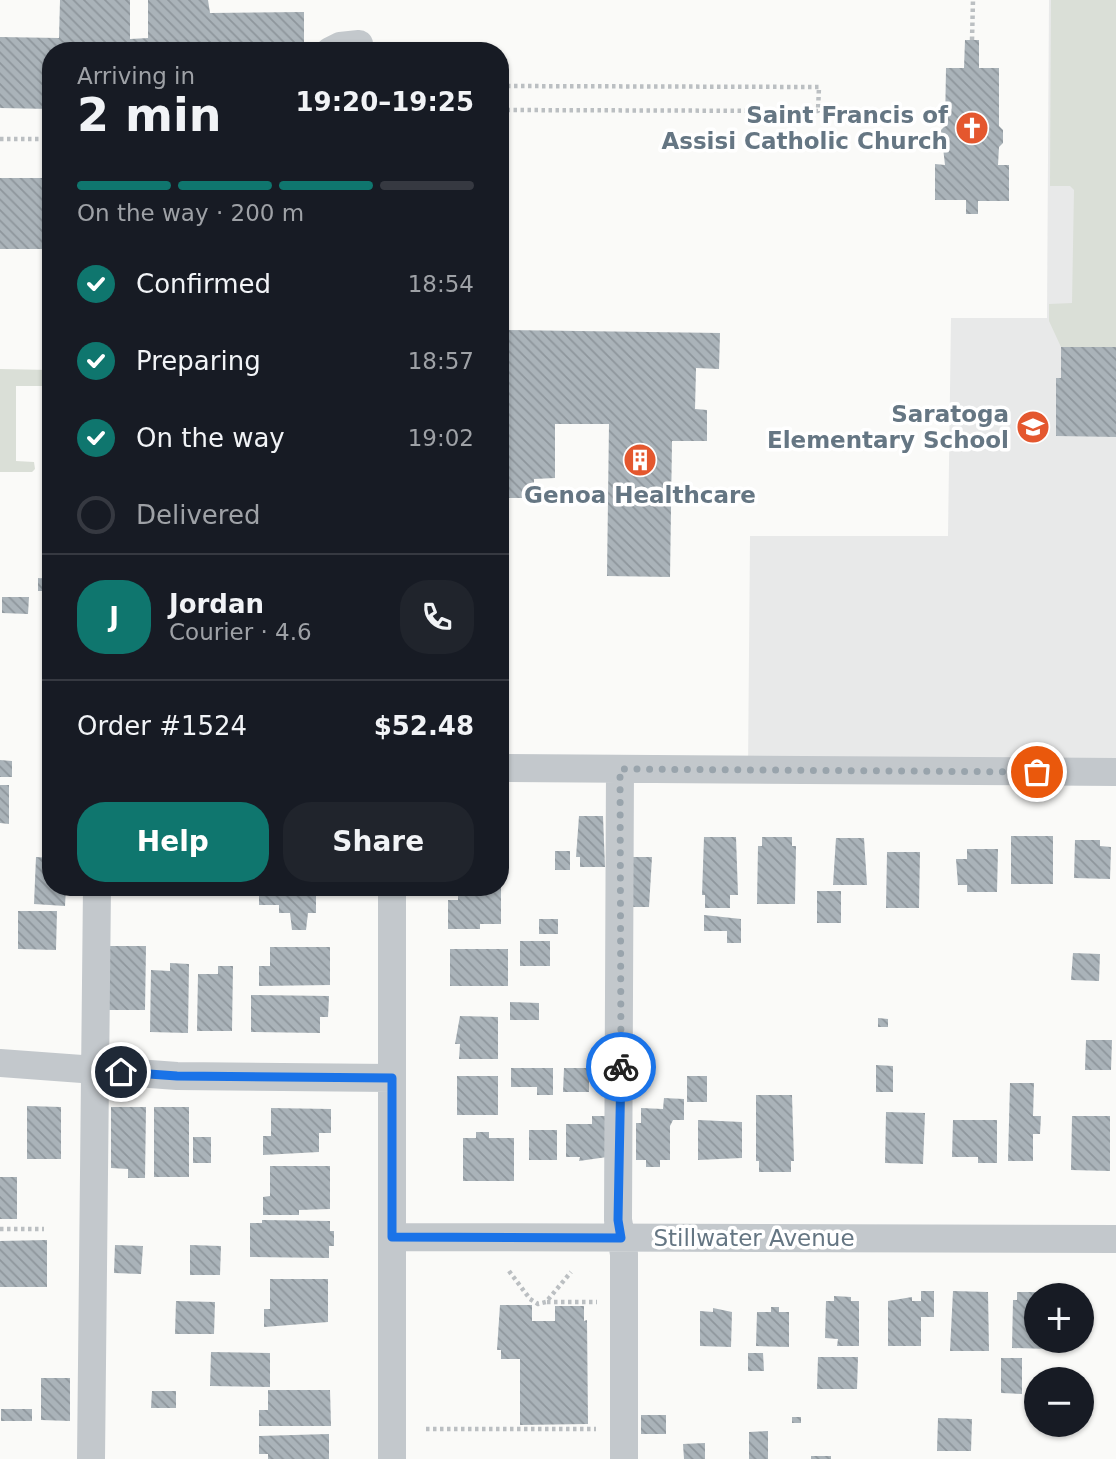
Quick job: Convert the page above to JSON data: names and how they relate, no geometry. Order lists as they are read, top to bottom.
{
  "streets": {
    "street": ["Stillwater Avenue"]
  },
  "places": {
    "church": ["Saint Francis of Assisi Catholic Church"],
    "school or university": ["Saratoga Elementary School"],
    "building": ["Genoa Healthcare"]
  },
  "page": {
    "heading": ["2 min", "Arriving in", "19:20–19:25"],
    "panel": [
      "Jordan",
      "Courier · 4.6",
      "Order #1524",
      "$52.48"
    ],
    "bar": "On the way · 200 m",
    "list": [
      ["Confirmed", "18:54"],
      ["Preparing", "18:57"],
      ["On the way", "19:02"],
      "Delivered"
    ],
    "round": "J",
    "buttons": ["Help", "Share"],
    "map_buttons": ["+", "−"]
  }
}
